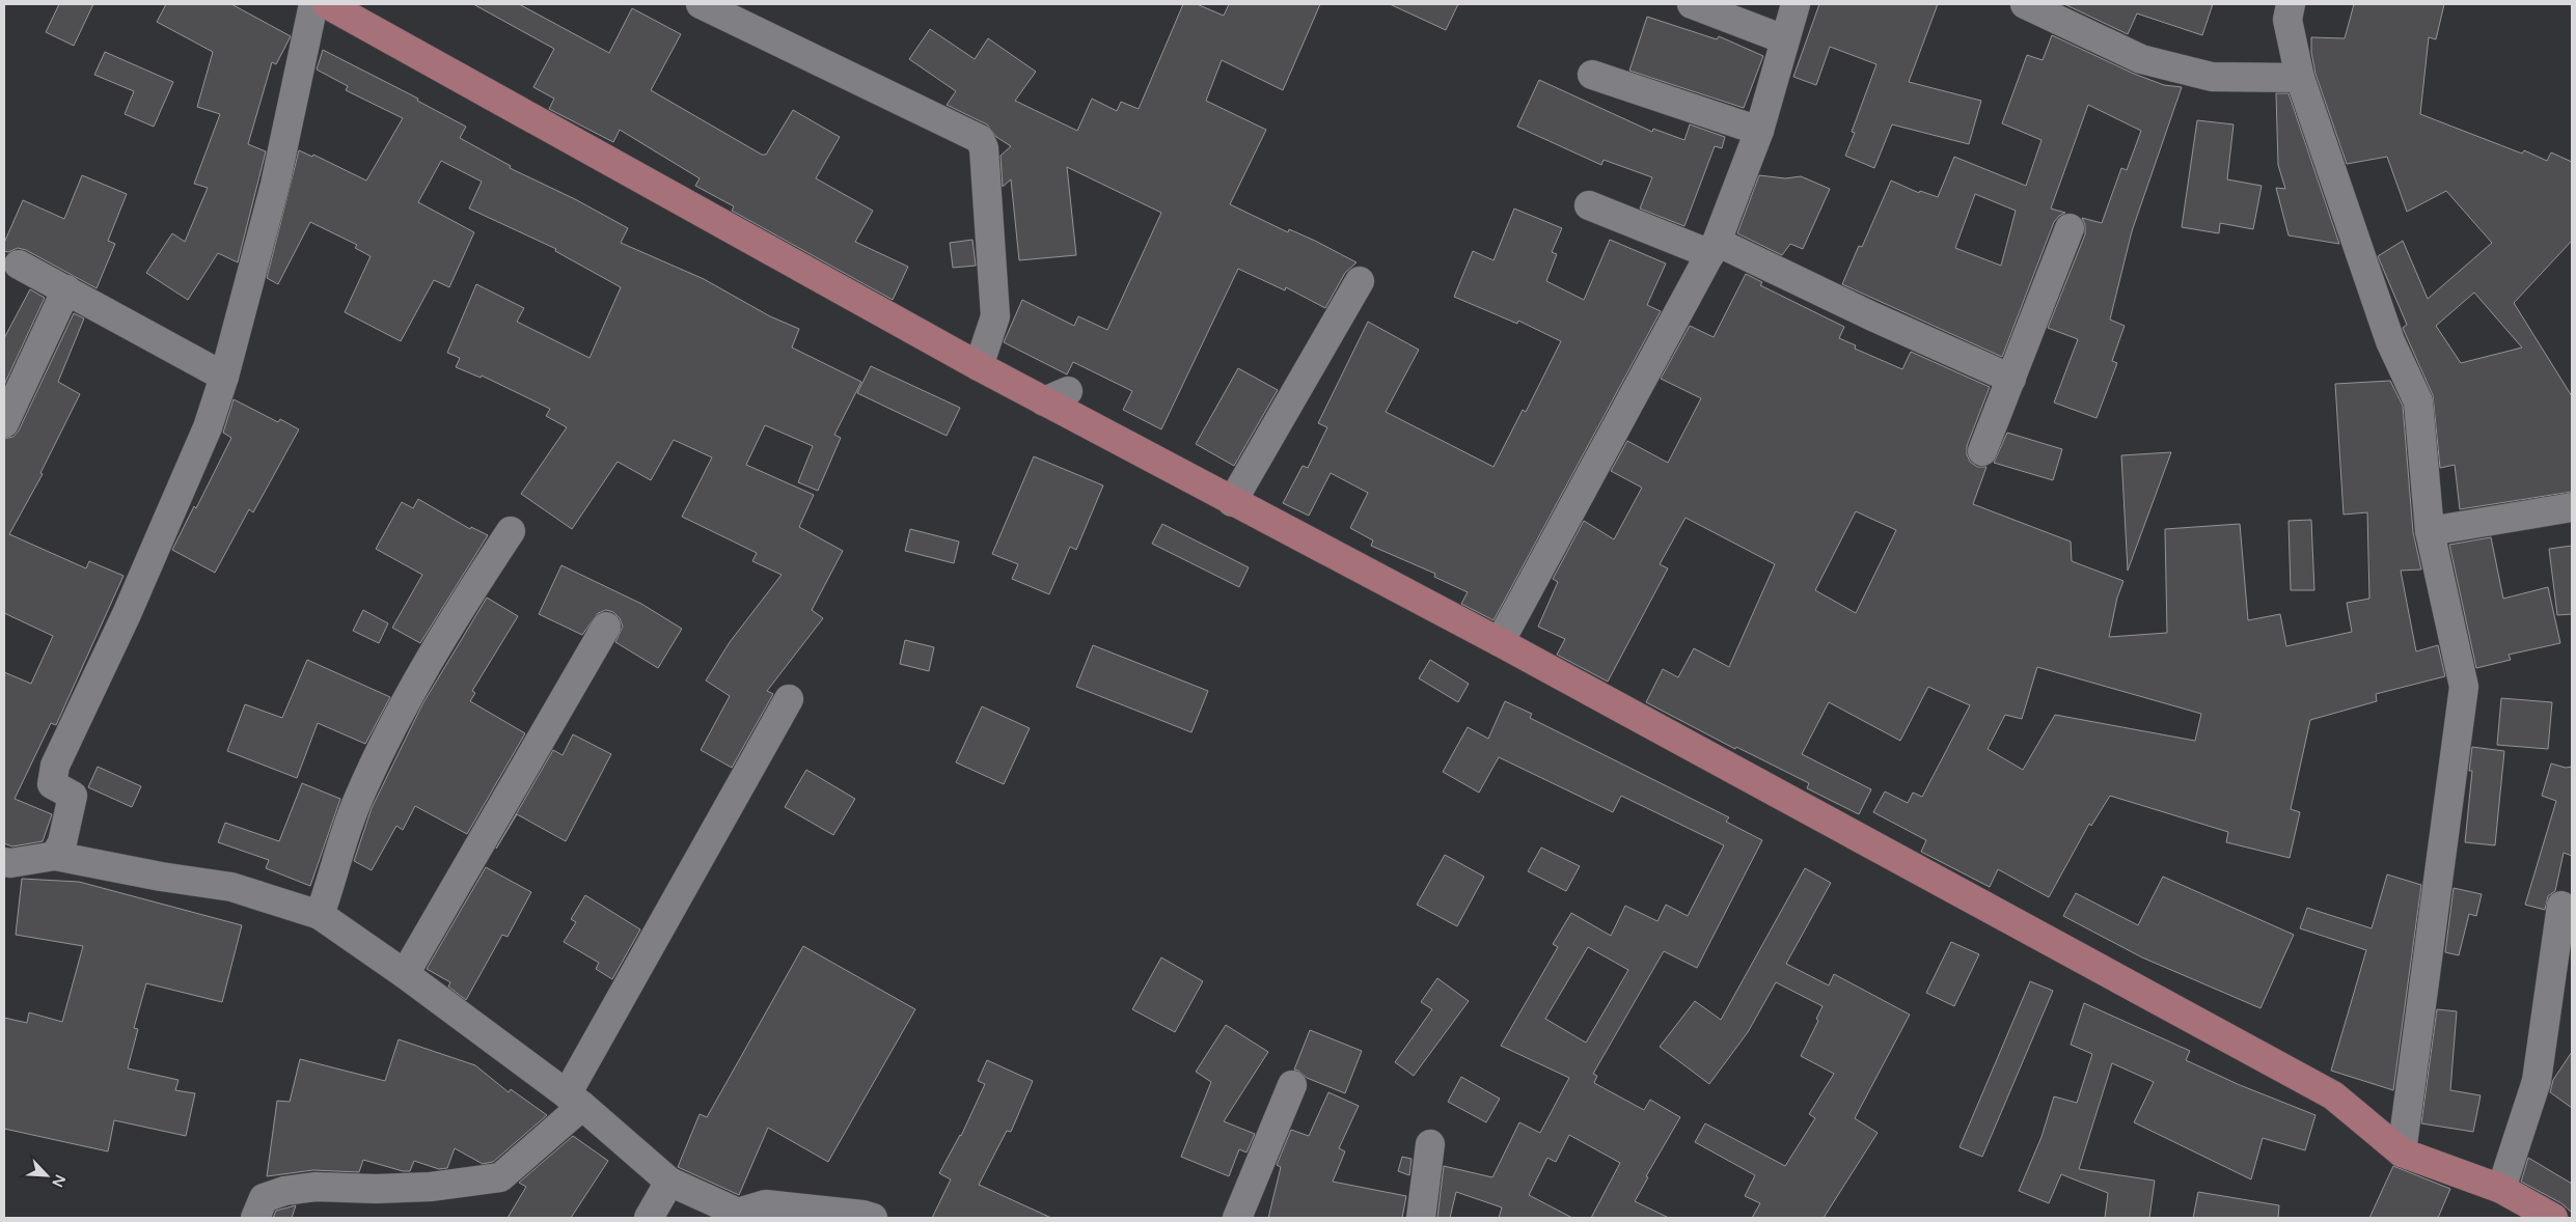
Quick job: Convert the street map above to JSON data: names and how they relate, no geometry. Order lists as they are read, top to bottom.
{
  "north": "bottom right"
}
